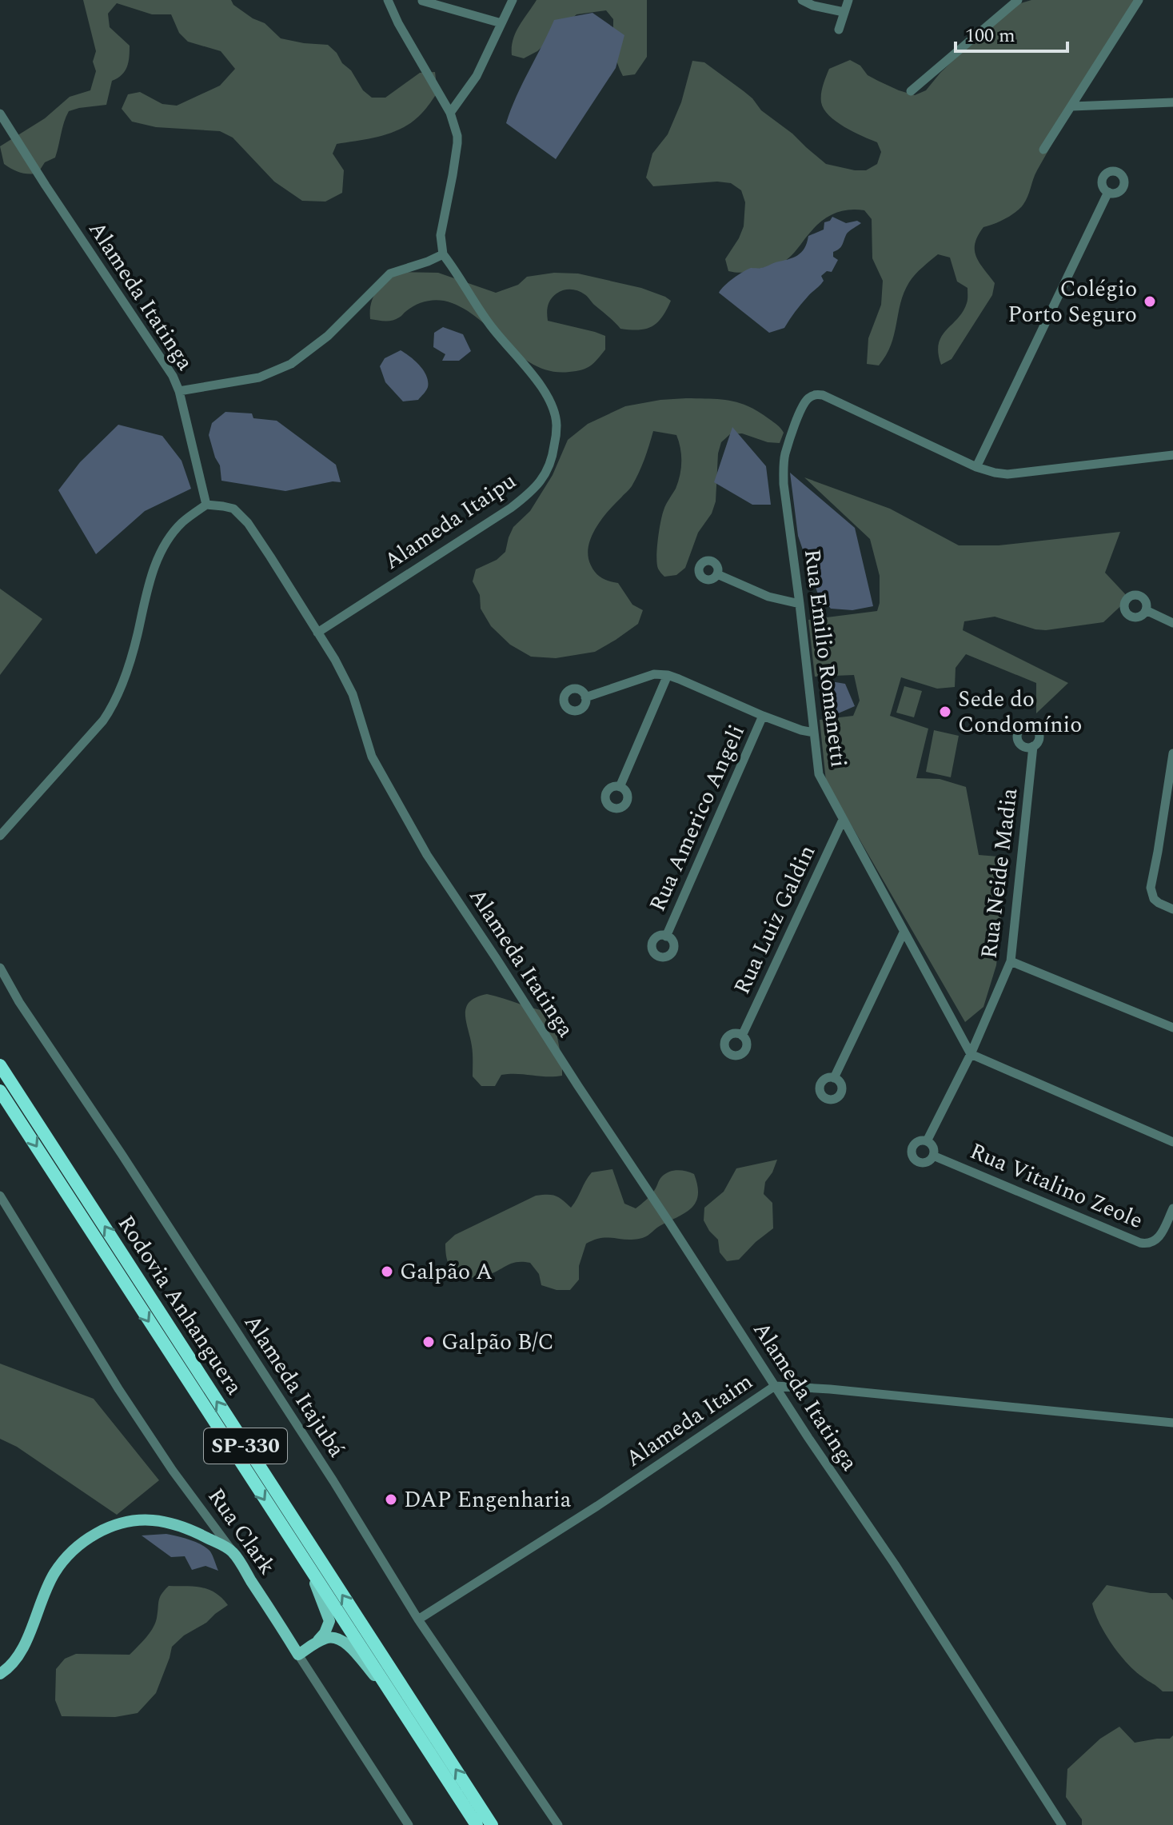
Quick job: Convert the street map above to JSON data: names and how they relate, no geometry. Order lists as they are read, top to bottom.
{
  "streets": {
    "highway": ["Rodovia Anhanguera", "SP-330"],
    "main road": ["Rua Clark"],
    "street": [
      "Alameda Itatinga",
      "Alameda Itaipu",
      "Rua Emilio Romanetti",
      "Rua Americo Angeli",
      "Rua Neide Madia",
      "Rua Luiz Galdin",
      "Rua Vitalino Zeole",
      "Alameda Itajubá",
      "Alameda Itaim"
    ]
  },
  "crossings": [
    ["Alameda Itatinga", "Alameda Itaipu"],
    ["Alameda Itatinga", "Alameda Itaim"],
    ["Rua Emilio Romanetti", "Rua Neide Madia"],
    ["Rua Emilio Romanetti", "Rua Luiz Galdin"],
    ["Rua Neide Madia", "Rua Vitalino Zeole"],
    ["Alameda Itajubá", "Alameda Itaim"]
  ],
  "places": [
    "Colégio Porto Seguro",
    "Sede do Condomínio",
    "Galpão A",
    "Galpão B/C",
    "DAP Engenharia"
  ],
  "scale_bar": "100 m"
}
